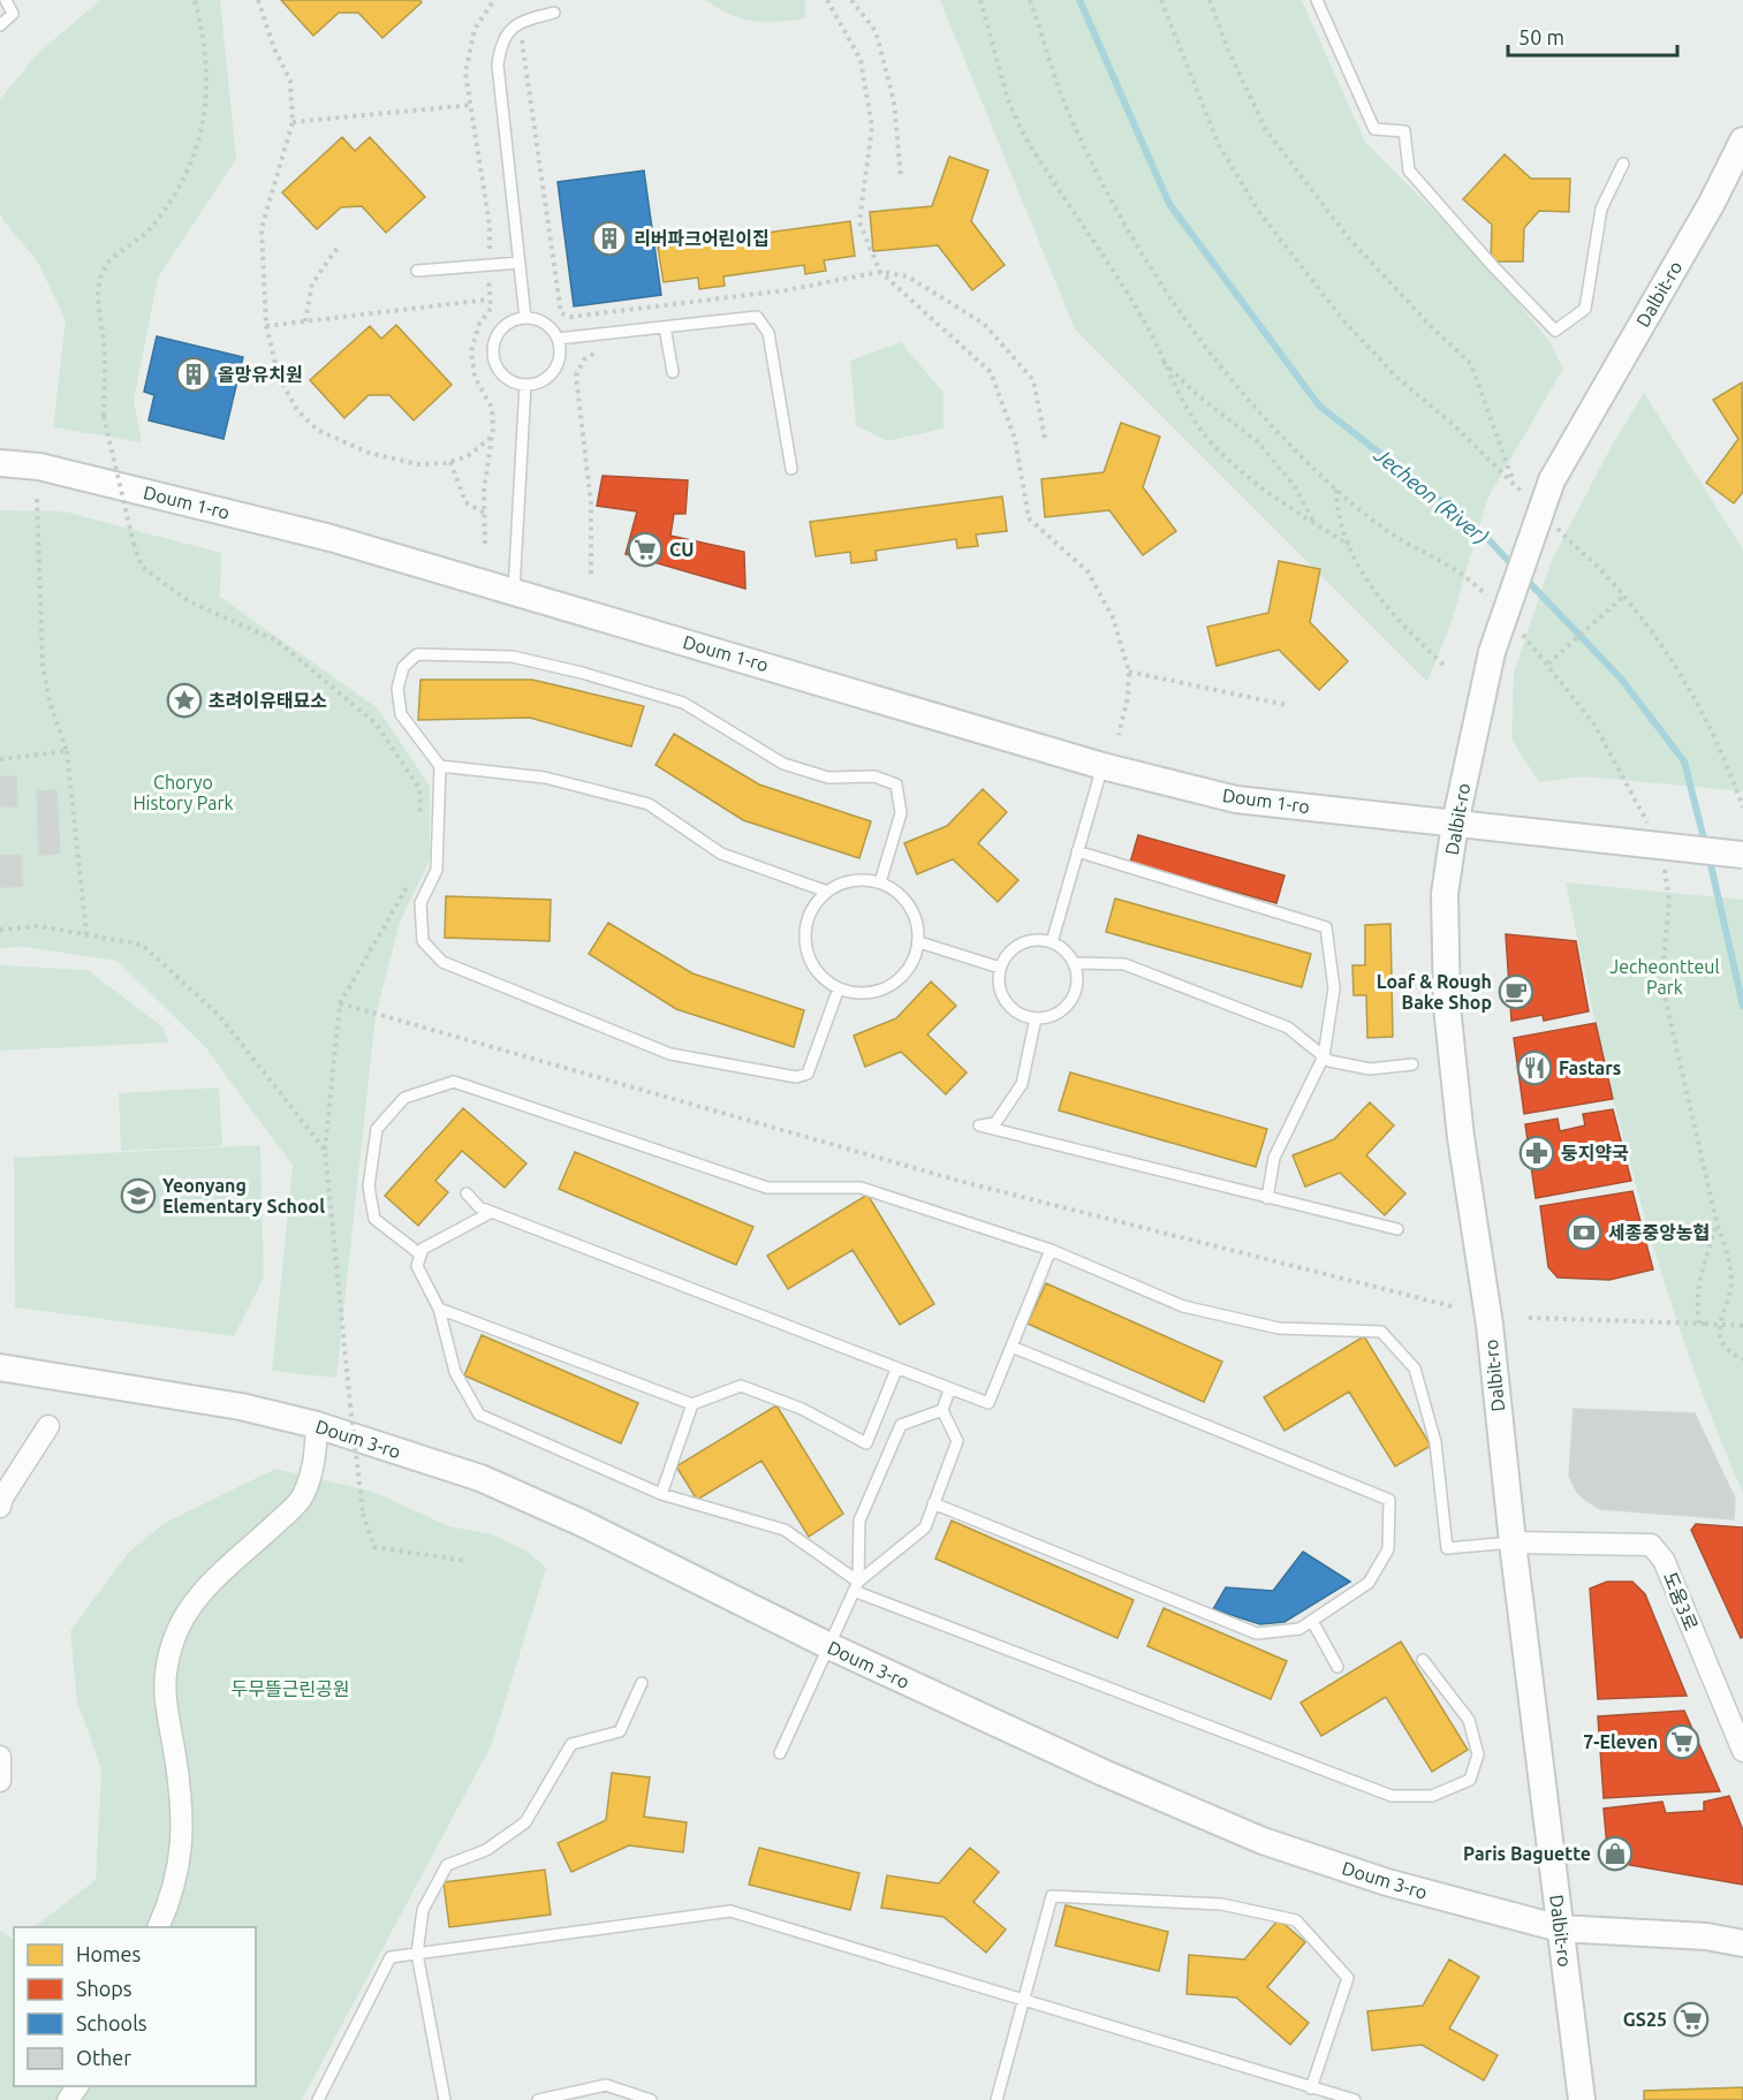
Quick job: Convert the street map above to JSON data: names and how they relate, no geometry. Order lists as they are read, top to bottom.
{
  "streets": {
    "street": [
      "Dalbit-ro",
      "Doum 1-ro",
      "Doum 3-ro",
      "도움3로"
    ]
  },
  "crossings": [
    ["Dalbit-ro", "Doum 1-ro"],
    ["Dalbit-ro", "Doum 3-ro"],
    ["Dalbit-ro", "도움3로"]
  ],
  "water": ["Jecheon (River)"],
  "parks": ["Choryo History Park", "Jecheontteul Park", "두무뜰근린공원"],
  "places": {
    "building": ["리버파크어린이집", "올망유치원"],
    "supermarket": ["CU", "7-Eleven", "GS25"],
    "place": ["초려이유태묘소"],
    "cafe": ["Loaf & Rough Bake Shop"],
    "restaurant": ["Fastars"],
    "pharmacy": ["둥지약국"],
    "school or university": ["Yeonyang Elementary School"],
    "bank": ["세종중앙농협"],
    "shop": ["Paris Baguette"]
  },
  "legend": [
    "Homes",
    "Shops",
    "Schools",
    "Other"
  ],
  "scale_bar": "50 m"
}
